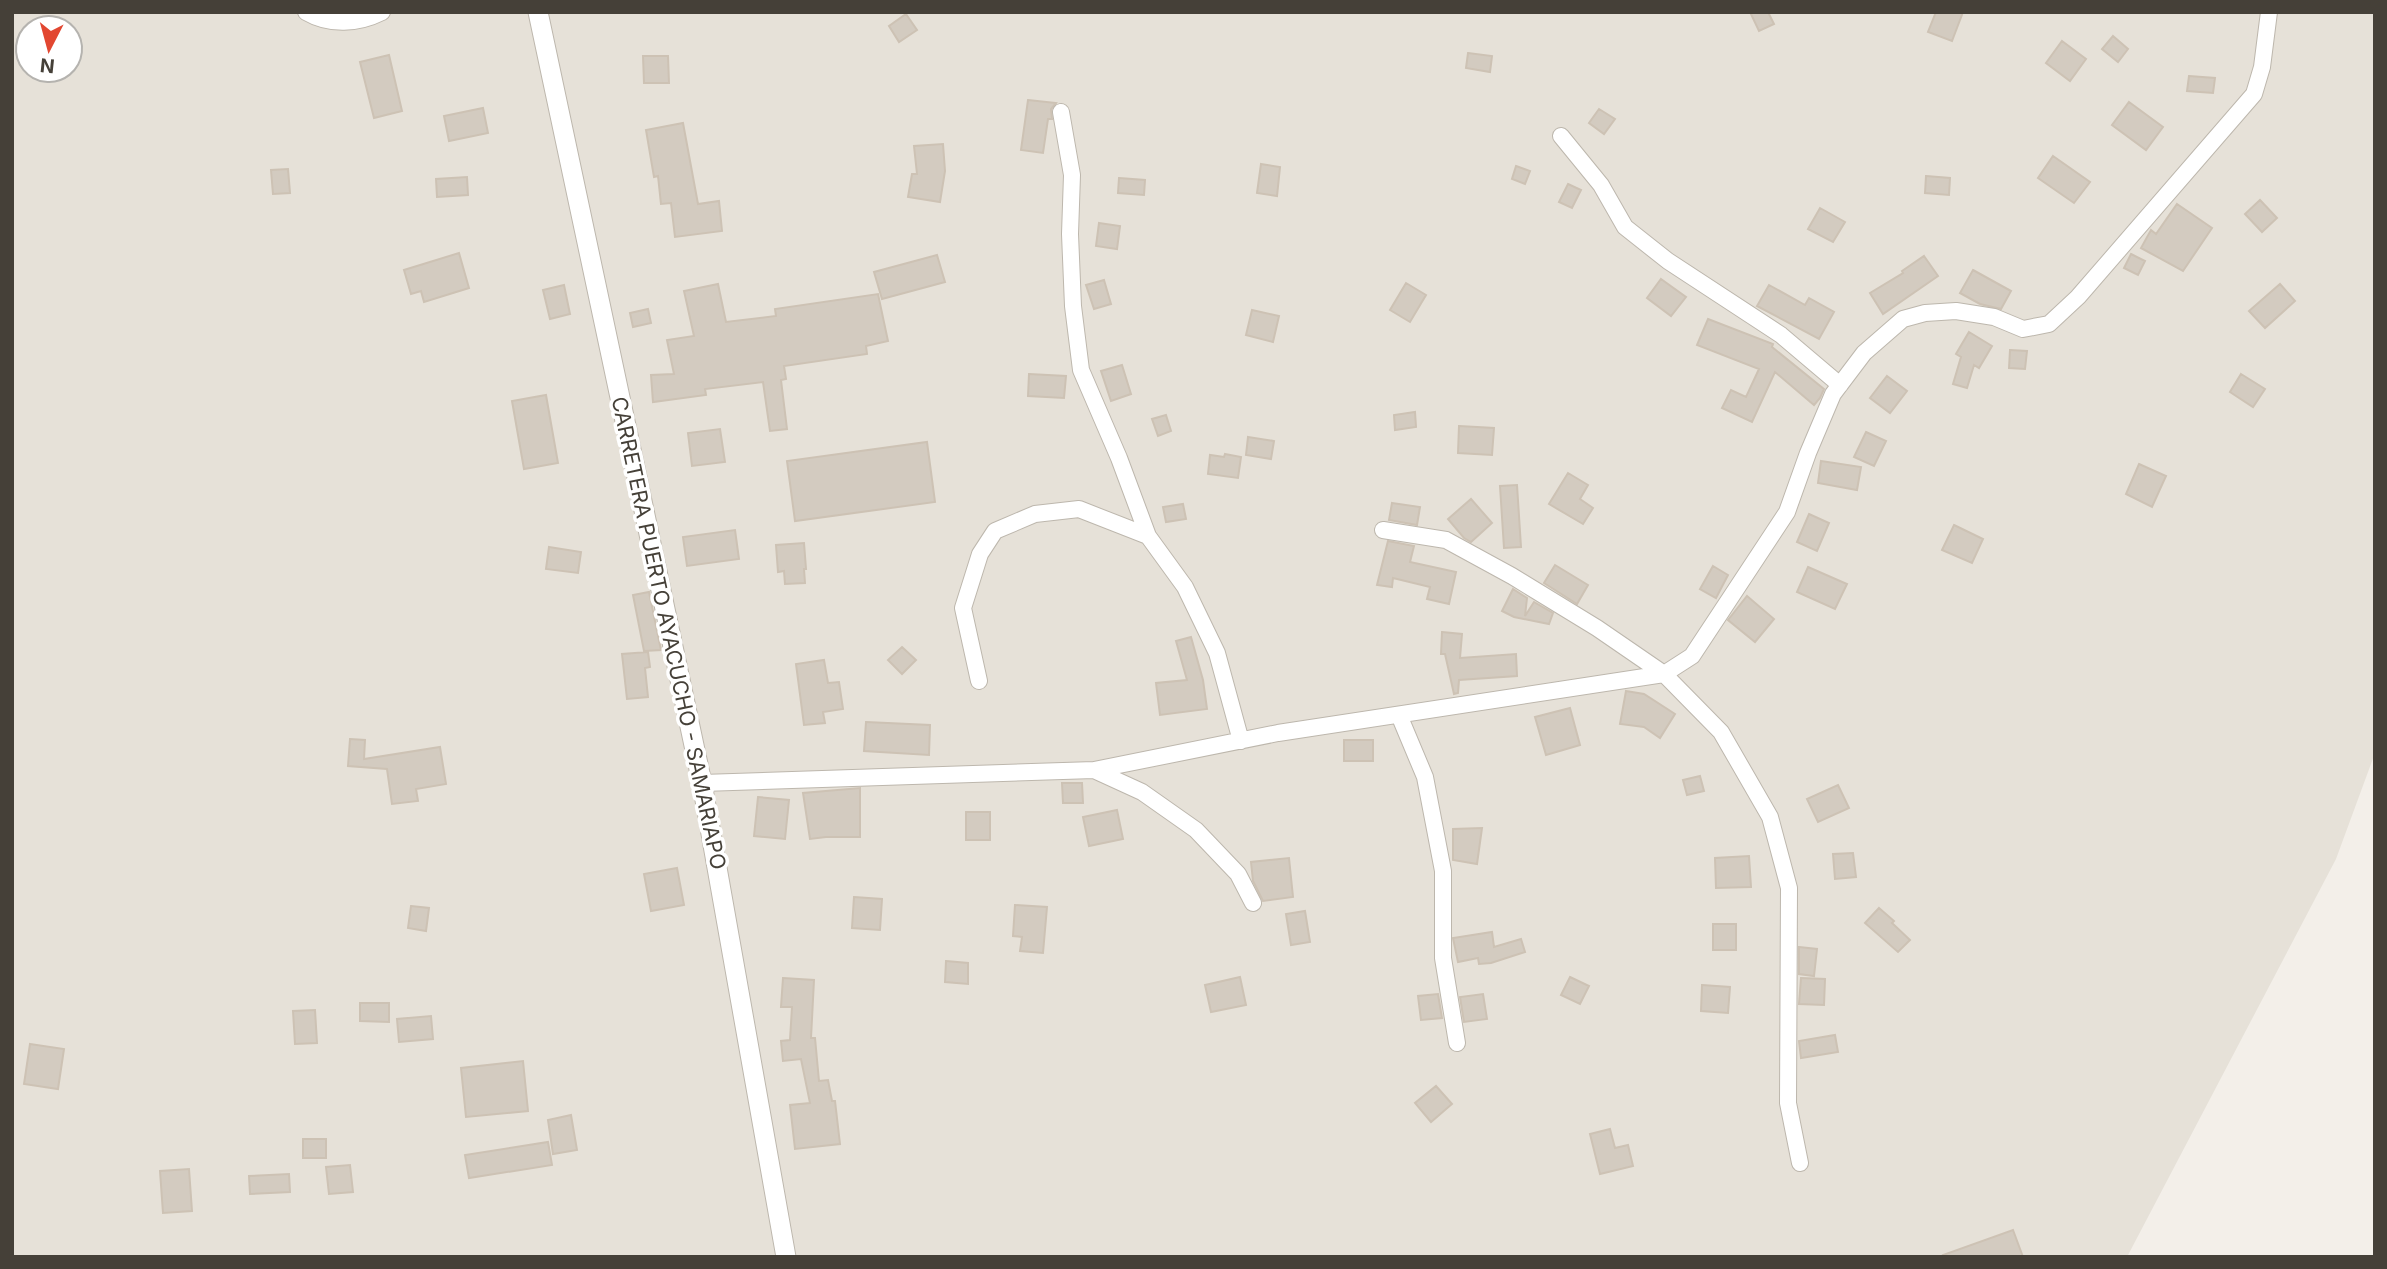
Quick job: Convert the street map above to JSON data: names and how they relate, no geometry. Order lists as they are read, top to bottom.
{
  "streets": {
    "street": ["CARRETERA PUERTO AYACUCHO - SAMARIAPO"]
  },
  "north": "bottom"
}
